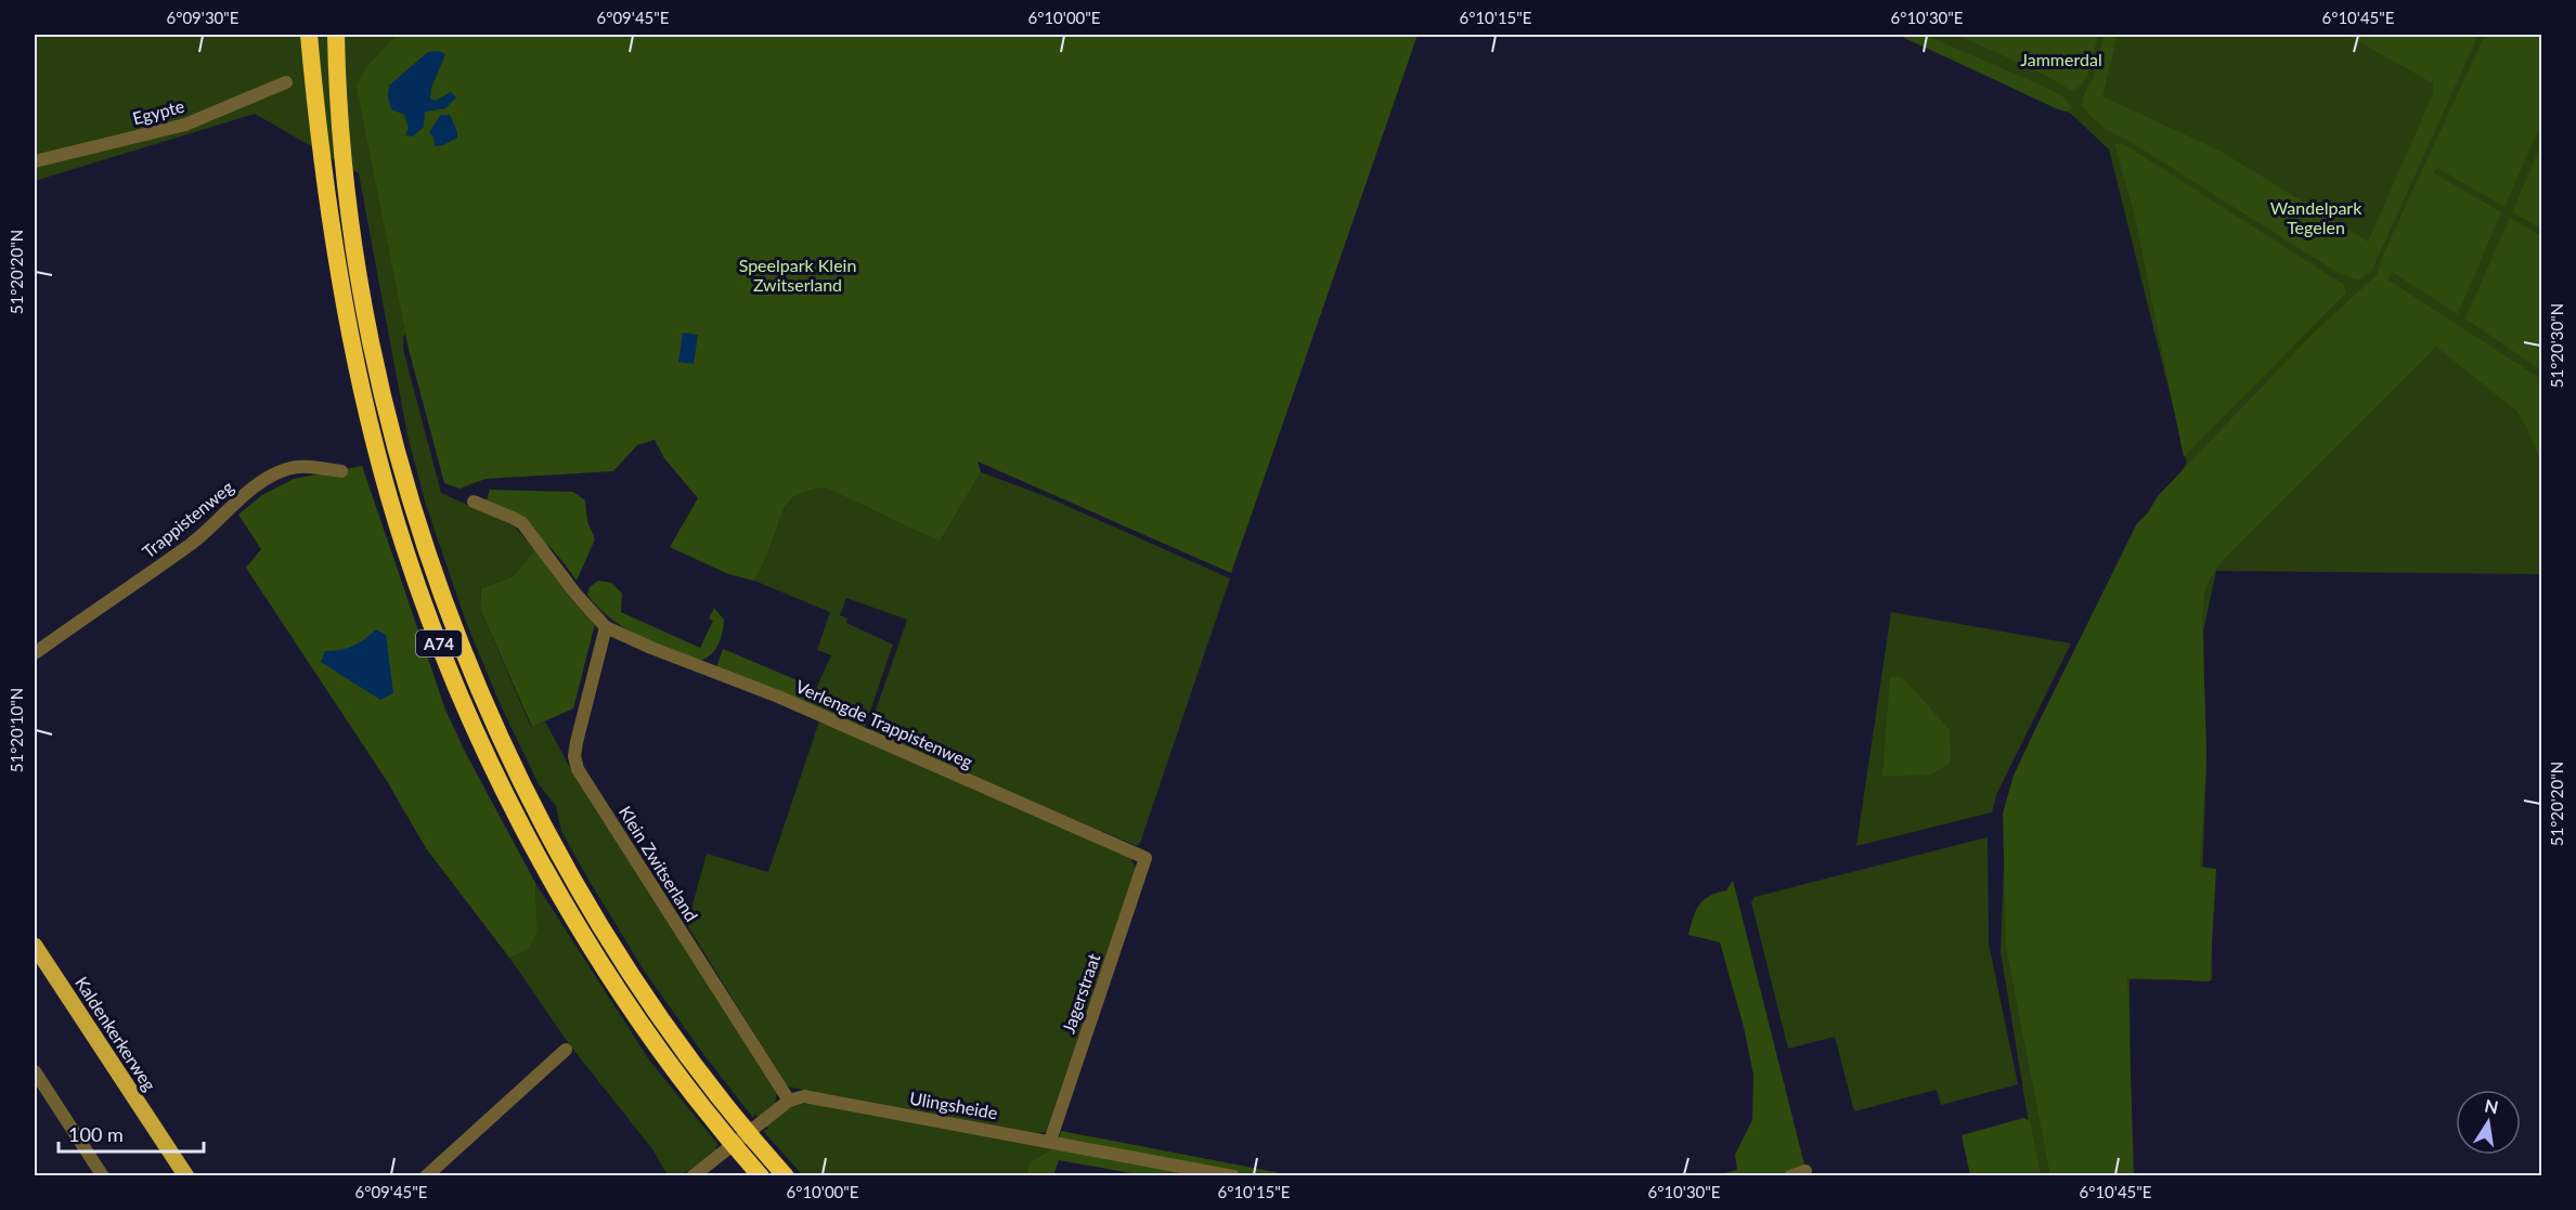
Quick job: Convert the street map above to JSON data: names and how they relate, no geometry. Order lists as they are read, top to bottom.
{
  "streets": {
    "highway": ["A74"],
    "main road": ["Kaldenkerkerweg"],
    "street": [
      "Egypte",
      "Trappistenweg",
      "Verlengde Trappistenweg",
      "Klein Zwitserland",
      "Jagerstraat",
      "Ulingsheide"
    ]
  },
  "crossings": [
    ["Verlengde Trappistenweg", "Klein Zwitserland"],
    ["Verlengde Trappistenweg", "Jagerstraat"],
    ["Klein Zwitserland", "Ulingsheide"],
    ["Jagerstraat", "Ulingsheide"]
  ],
  "parks": ["Jammerdal", "Wandelpark Tegelen", "Speelpark Klein Zwitserland"],
  "scale_bar": "100 m",
  "north": "top",
  "coordinates": [
    "6°09'30\"E",
    "6°09'45\"E",
    "6°10'00\"E",
    "6°10'15\"E",
    "6°10'30\"E",
    "6°10'45\"E",
    "51°20'20\"N",
    "51°20'30\"N",
    "51°20'10\"N"
  ]
}
